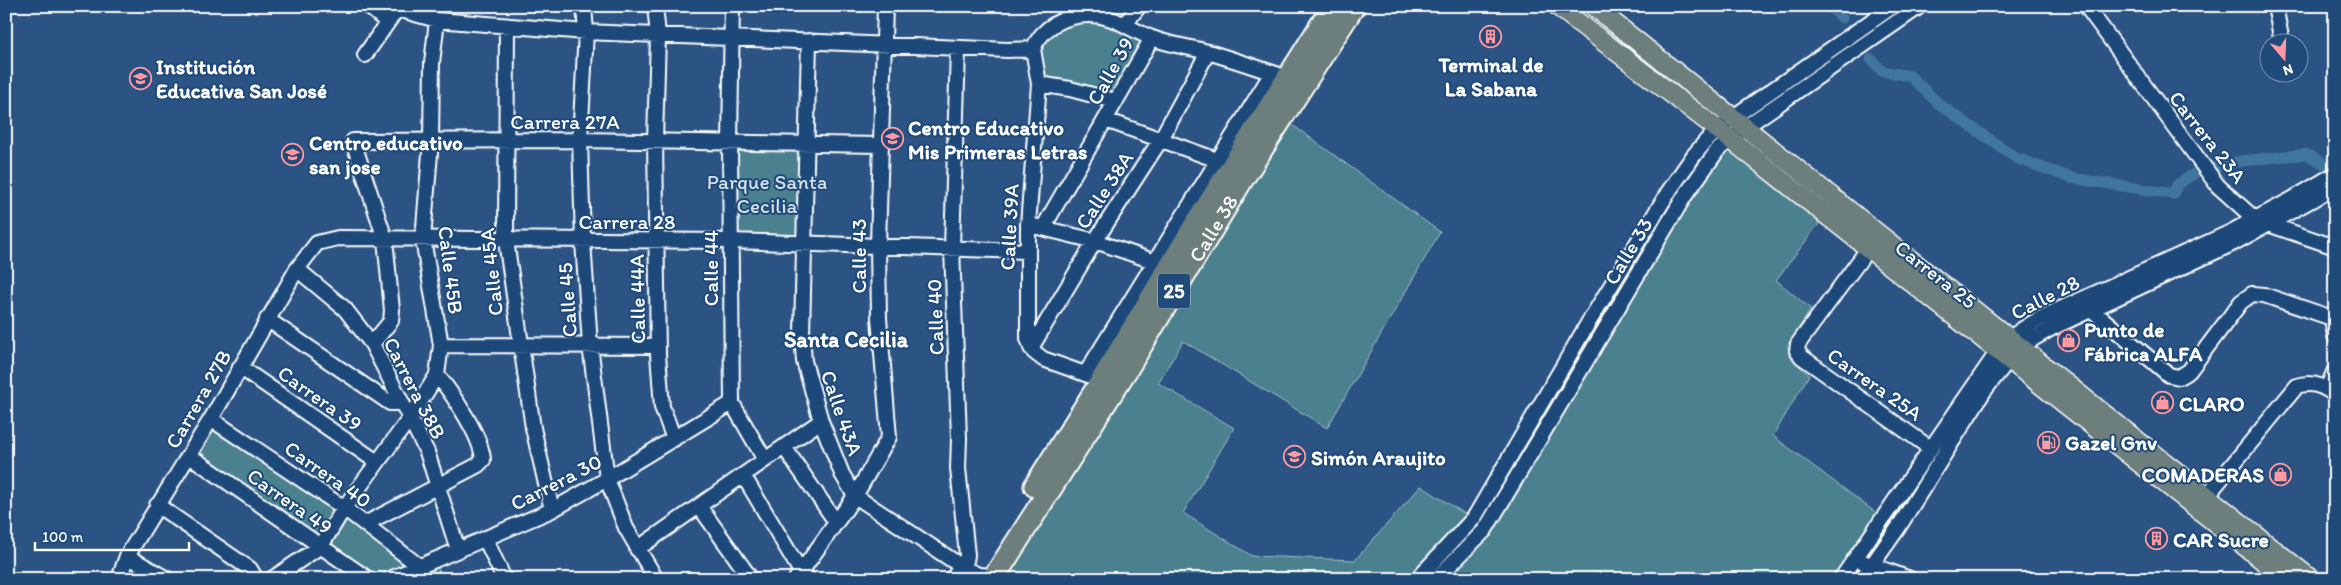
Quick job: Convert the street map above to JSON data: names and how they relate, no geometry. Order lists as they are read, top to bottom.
{
  "streets": {
    "highway": ["Calle 38", "25"],
    "main road": ["Carrera 25"],
    "street": [
      "Calle 39",
      "Carrera 27A",
      "Carrera 23A",
      "Calle 38A",
      "Carrera 28",
      "Calle 39A",
      "Calle 33",
      "Calle 43",
      "Calle 44",
      "Calle 45B",
      "Calle 45A",
      "Calle 28",
      "Calle 44A",
      "Calle 45",
      "Calle 40",
      "Carrera 25A",
      "Carrera 38B",
      "Carrera 39",
      "Carrera 27B",
      "Calle 43A",
      "Carrera 40",
      "Carrera 30",
      "Carrera 49"
    ]
  },
  "crossings": [
    ["Carrera 27A", "Carrera 28"],
    ["Carrera 27A", "Calle 43"],
    ["Carrera 27A", "Calle 44"],
    ["Carrera 27A", "Calle 45B"],
    ["Carrera 27A", "Calle 45A"],
    ["Carrera 27A", "Calle 44A"],
    ["Carrera 27A", "Calle 45"],
    ["Carrera 27A", "Calle 43A"],
    ["Carrera 23A", "Calle 28"],
    ["Calle 38A", "Calle 39A"],
    ["Carrera 28", "Calle 39A"],
    ["Carrera 28", "Calle 43"],
    ["Carrera 28", "Calle 44"],
    ["Carrera 28", "Calle 45B"],
    ["Carrera 28", "Calle 45A"],
    ["Carrera 28", "Calle 44A"],
    ["Carrera 28", "Calle 45"],
    ["Carrera 28", "Calle 40"],
    ["Carrera 28", "Carrera 27B"],
    ["Carrera 28", "Calle 43A"],
    ["Calle 38", "Calle 40"],
    ["Calle 38", "Calle 43A"],
    ["Calle 33", "Carrera 25"],
    ["Calle 43", "Calle 43A"],
    ["Calle 44", "Carrera 30"],
    ["Calle 45A", "Carrera 30"],
    ["Carrera 25", "Calle 28"],
    ["Carrera 25", "Carrera 25A"],
    ["Calle 28", "Carrera 25A"],
    ["Calle 44A", "Carrera 30"],
    ["Calle 45", "Carrera 30"],
    ["Calle 40", "Calle 43A"],
    ["Carrera 38B", "Carrera 27B"],
    ["Carrera 38B", "Carrera 30"],
    ["Carrera 39", "Carrera 27B"],
    ["Carrera 27B", "Carrera 40"],
    ["Carrera 27B", "Carrera 49"],
    ["Carrera 40", "Carrera 30"]
  ],
  "districts": ["Santa Cecilia"],
  "parks": ["Parque Santa Cecilia"],
  "places": {
    "building": ["Terminal de La Sabana", "CAR Sucre"],
    "school or university": [
      "Institución Educativa San José",
      "Centro Educativo Mis Primeras Letras",
      "Centro educativo san jose",
      "Simón Araujito"
    ],
    "shop": ["Punto de Fábrica ALFA", "CLARO", "COMADERAS"],
    "fuel station": ["Gazel Gnv"]
  },
  "scale_bar": "100 m",
  "north": "bottom"
}
